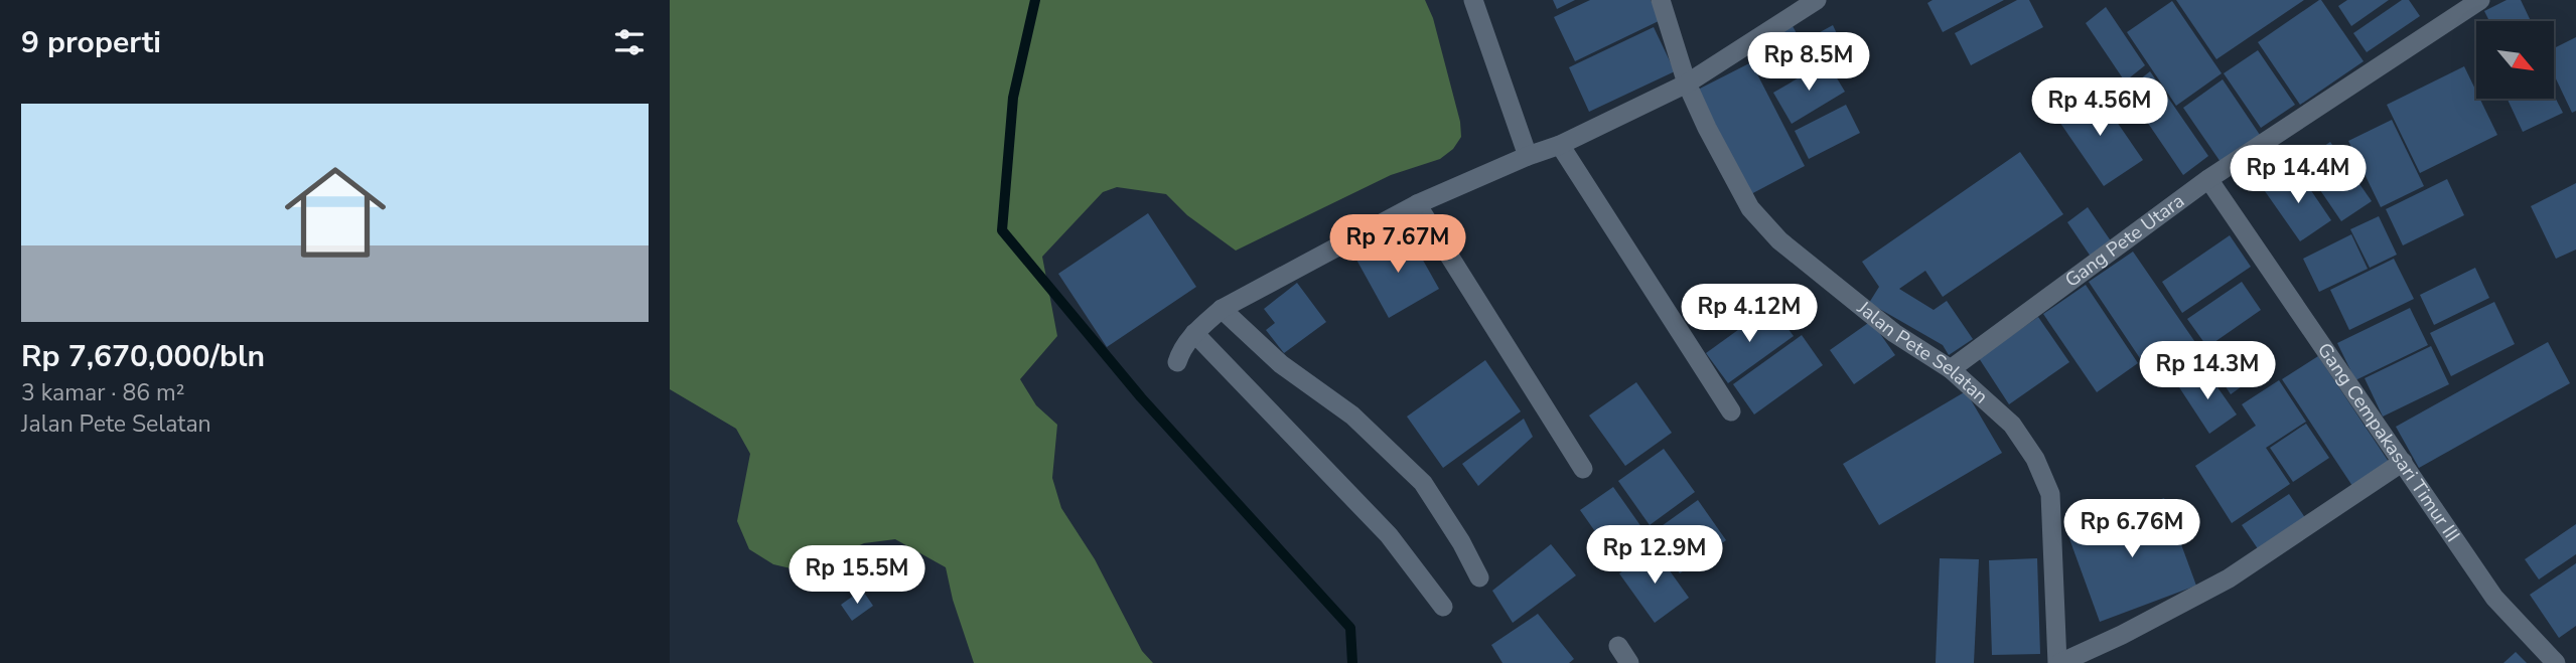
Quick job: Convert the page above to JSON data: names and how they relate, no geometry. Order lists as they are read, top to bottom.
{
  "streets": {
    "street": ["Gang Pete Utara", "Jalan Pete Selatan", "Gang Cempakasari Timur III"]
  },
  "crossings": [
    ["Gang Pete Utara", "Jalan Pete Selatan"],
    ["Gang Pete Utara", "Gang Cempakasari Timur III"]
  ],
  "north": "bottom right",
  "page": {
    "heading": "9 properti",
    "price": [
      "Rp 8.5M",
      "Rp 4.56M",
      "Rp 14.4M",
      "Rp 7.67M",
      "Rp 4.12M",
      "Rp 14.3M",
      "Rp 6.76M",
      "Rp 12.9M",
      "Rp 15.5M"
    ],
    "list": [
      {
        "name": "Rp 7,670,000/bln",
        "note": "3 kamar · 86 m² · Jalan Pete Selatan"
      }
    ]
  }
}
